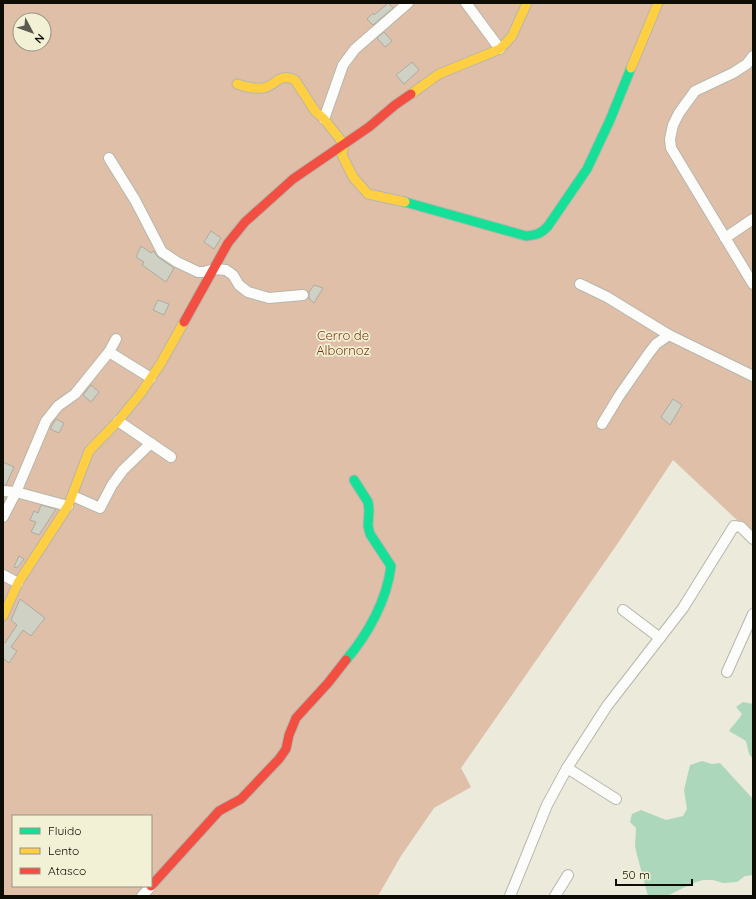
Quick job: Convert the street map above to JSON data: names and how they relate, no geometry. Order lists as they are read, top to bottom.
{
  "parks": ["Cerro de Albornoz"],
  "legend": ["Fluido", "Lento", "Atasco"],
  "scale_bar": "50 m",
  "north": "bottom right"
}
